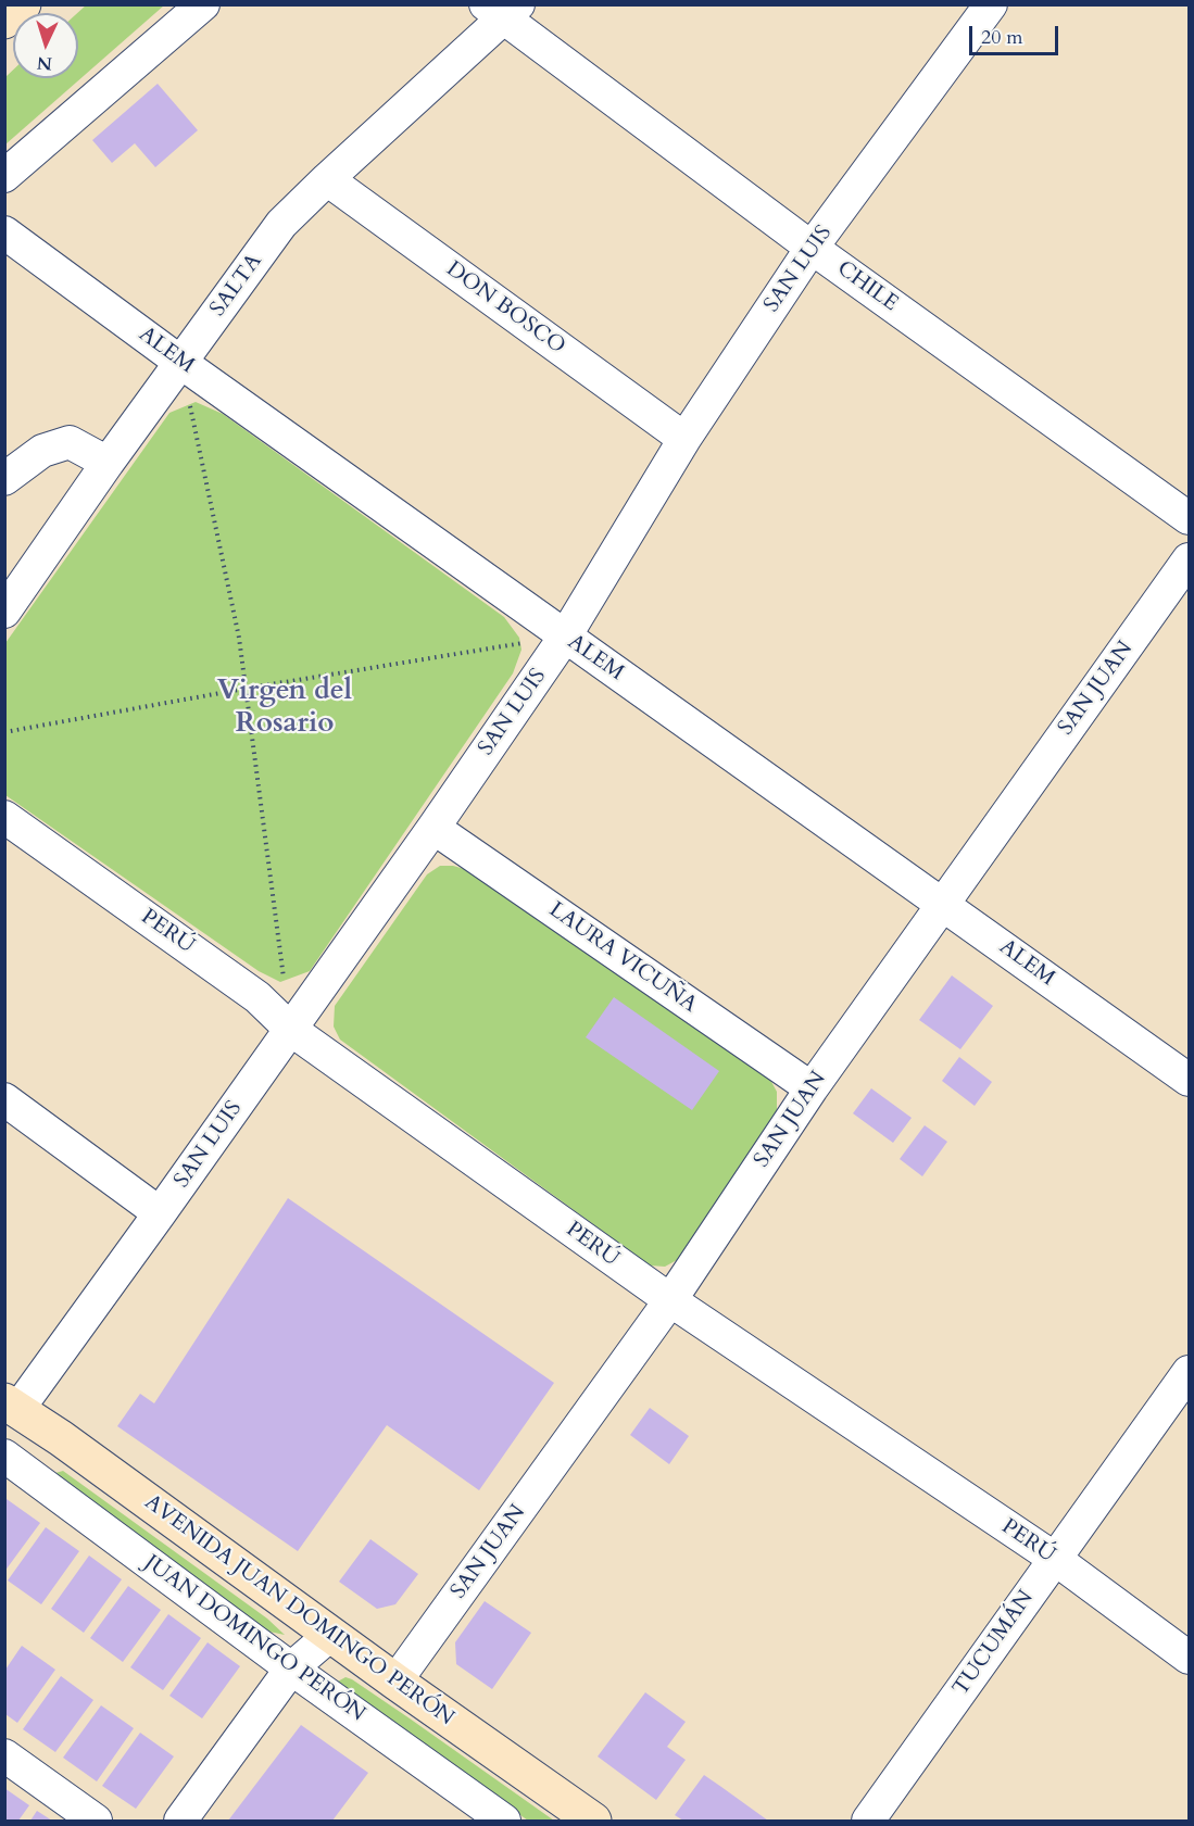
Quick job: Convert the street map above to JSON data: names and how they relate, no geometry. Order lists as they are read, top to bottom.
{
  "streets": {
    "main road": ["AVENIDA JUAN DOMINGO PERÓN"],
    "street": [
      "SAN LUIS",
      "SALTA",
      "CHILE",
      "DON BOSCO",
      "ALEM",
      "SAN JUAN",
      "PERÚ",
      "LAURA VICUÑA",
      "JUAN DOMINGO PERÓN",
      "TUCUMÁN"
    ]
  },
  "crossings": [
    ["SAN LUIS", "CHILE"],
    ["SAN LUIS", "DON BOSCO"],
    ["SAN LUIS", "ALEM"],
    ["SAN LUIS", "PERÚ"],
    ["SAN LUIS", "LAURA VICUÑA"],
    ["SAN LUIS", "AVENIDA JUAN DOMINGO PERÓN"],
    ["SALTA", "CHILE"],
    ["SALTA", "DON BOSCO"],
    ["SALTA", "ALEM"],
    ["ALEM", "SAN JUAN"],
    ["SAN JUAN", "PERÚ"],
    ["SAN JUAN", "LAURA VICUÑA"],
    ["SAN JUAN", "AVENIDA JUAN DOMINGO PERÓN"],
    ["PERÚ", "TUCUMÁN"]
  ],
  "districts": ["Virgen del Rosario"],
  "scale_bar": "20 m",
  "north": "bottom"
}
